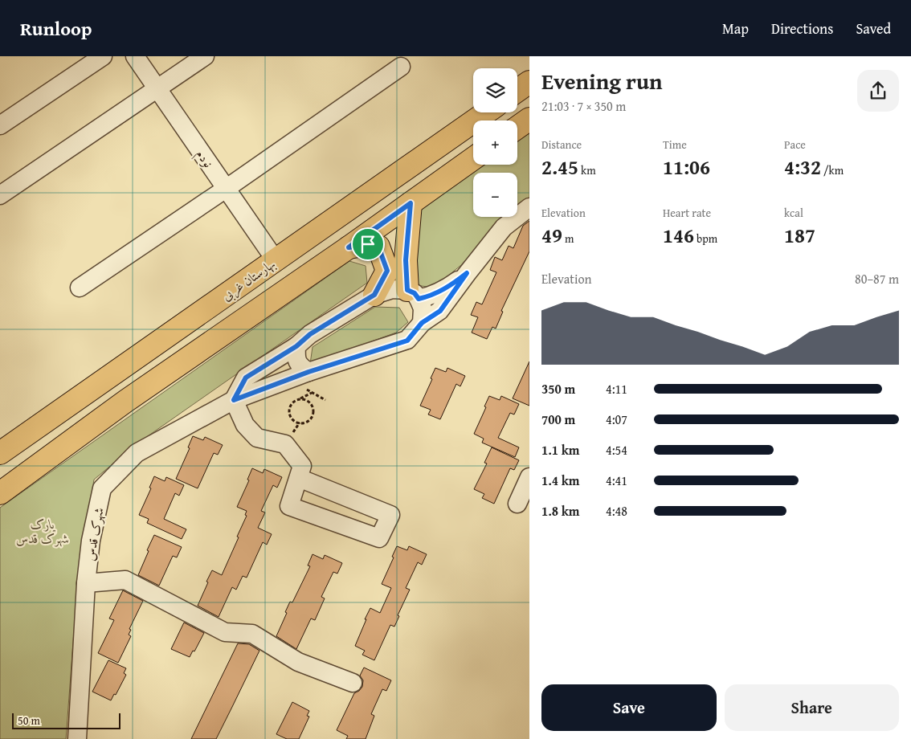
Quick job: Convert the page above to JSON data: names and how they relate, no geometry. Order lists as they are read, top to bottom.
{
  "streets": {
    "main road": ["بهارستان غربی"],
    "street": ["نودم", "شهرک قدس"]
  },
  "crossings": [
    ["نودم", "بهارستان غربی"]
  ],
  "parks": ["پارک شهرک قدس"],
  "scale_bar": "50 m",
  "page": {
    "header": "Runloop",
    "nav": ["Map", "Directions", "Saved"],
    "heading": ["Evening run", "21:03 · 7 × 350 m"],
    "map_buttons": ["+", "−"],
    "stats": [
      ["Distance", "2.45 km"],
      ["Time", "11:06"],
      ["Pace", "4:32 /km"],
      ["Elevation", "49 m"],
      ["Heart rate", "146 bpm"],
      ["kcal", "187"]
    ],
    "chart": ["Elevation", "80–87 m"],
    "list": [
      {
        "name": "350 m",
        "note": "4:11"
      },
      {
        "name": "700 m",
        "note": "4:07"
      },
      {
        "name": "1.1 km",
        "note": "4:54"
      },
      {
        "name": "1.4 km",
        "note": "4:41"
      },
      {
        "name": "1.8 km",
        "note": "4:48"
      }
    ],
    "buttons": ["Save", "Share"],
    "scale": "50 m"
  }
}
